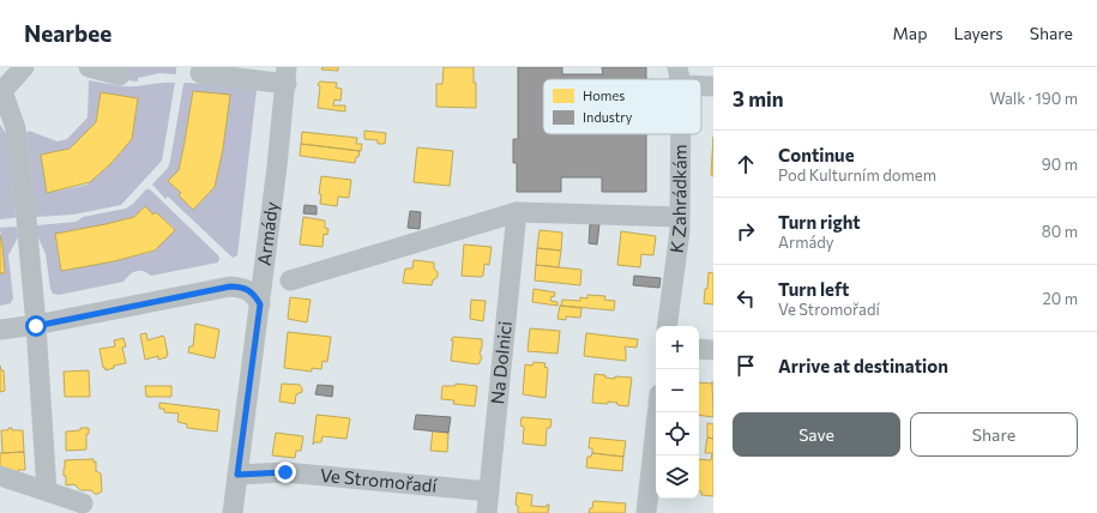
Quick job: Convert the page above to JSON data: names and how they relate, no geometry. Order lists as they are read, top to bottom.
{
  "streets": {
    "street": [
      "K Zahrádkám",
      "Armády",
      "Na Dolnici",
      "Ve Stromořadí"
    ]
  },
  "crossings": [
    ["Armády", "Ve Stromořadí"],
    ["Na Dolnici", "Ve Stromořadí"]
  ],
  "legend": ["Homes", "Industry"],
  "page": {
    "header": "Nearbee",
    "nav": ["Map", "Layers", "Share"],
    "heading": ["3 min", "Walk · 190 m"],
    "list": [
      ["Continue", "Pod Kulturním domem", "90 m"],
      ["Turn right", "Armády", "80 m"],
      ["Turn left", "Ve Stromořadí", "20 m"],
      "Arrive at destination"
    ],
    "map_buttons": ["+", "−"],
    "buttons": ["Save", "Share"]
  }
}
